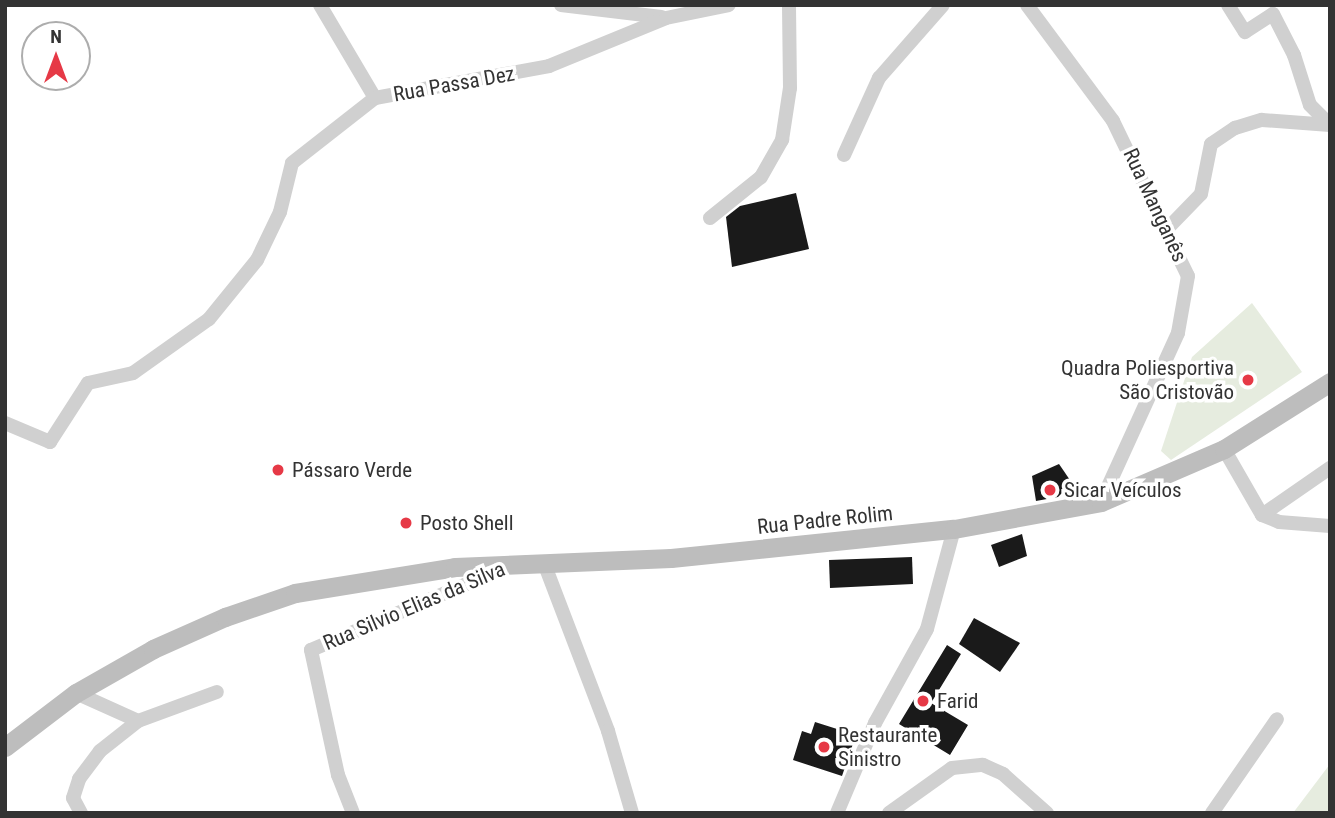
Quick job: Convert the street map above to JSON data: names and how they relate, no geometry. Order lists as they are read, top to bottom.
{
  "streets": {
    "main road": ["Rua Padre Rolim"],
    "street": ["Rua Passa Dez", "Rua Manganês", "Rua Silvio Elias da Silva"]
  },
  "crossings": [
    ["Rua Manganês", "Rua Padre Rolim"],
    ["Rua Padre Rolim", "Rua Silvio Elias da Silva"]
  ],
  "places": [
    "Quadra Poliesportiva São Cristovão",
    "Pássaro Verde",
    "Sicar Veículos",
    "Posto Shell",
    "Farid",
    "Restaurante Sinistro"
  ],
  "north": "top"
}
